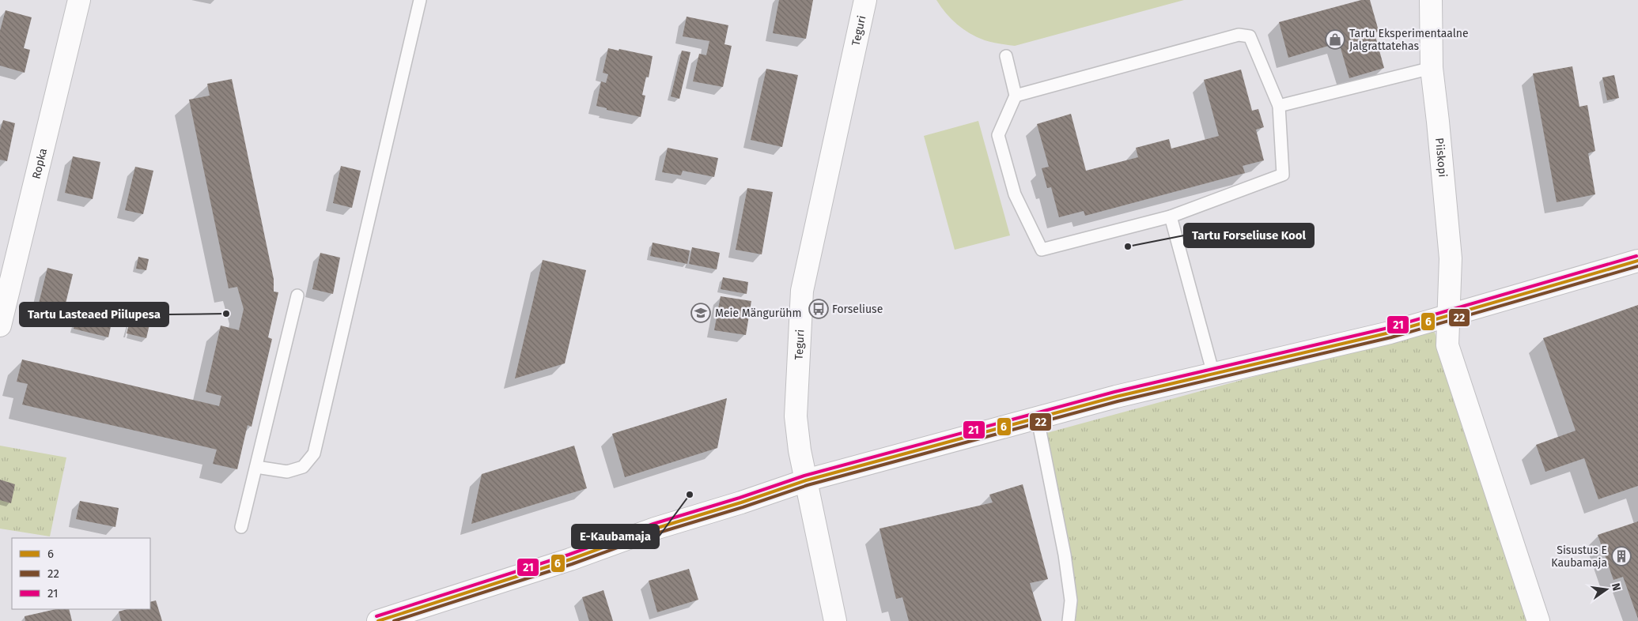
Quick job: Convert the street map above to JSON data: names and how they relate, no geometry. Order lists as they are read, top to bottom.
{
  "streets": {
    "street": ["Teguri", "Piiskopi", "Ropka"]
  },
  "places": {
    "shop": ["Tartu Eksperimentaalne Jalgrattatehas"],
    "other": ["Tartu Forseliuse Kool", "Tartu Lasteaed Piilupesa", "E-Kaubamaja"],
    "bus stop": ["Forseliuse"],
    "school or university": ["Meie Mängurühm"],
    "building": ["Sisustus E Kaubamaja"]
  },
  "lines": ["transit line 21", "transit line 6", "transit line 22"],
  "legend": ["6", "22", "21"],
  "north": "right"
}
